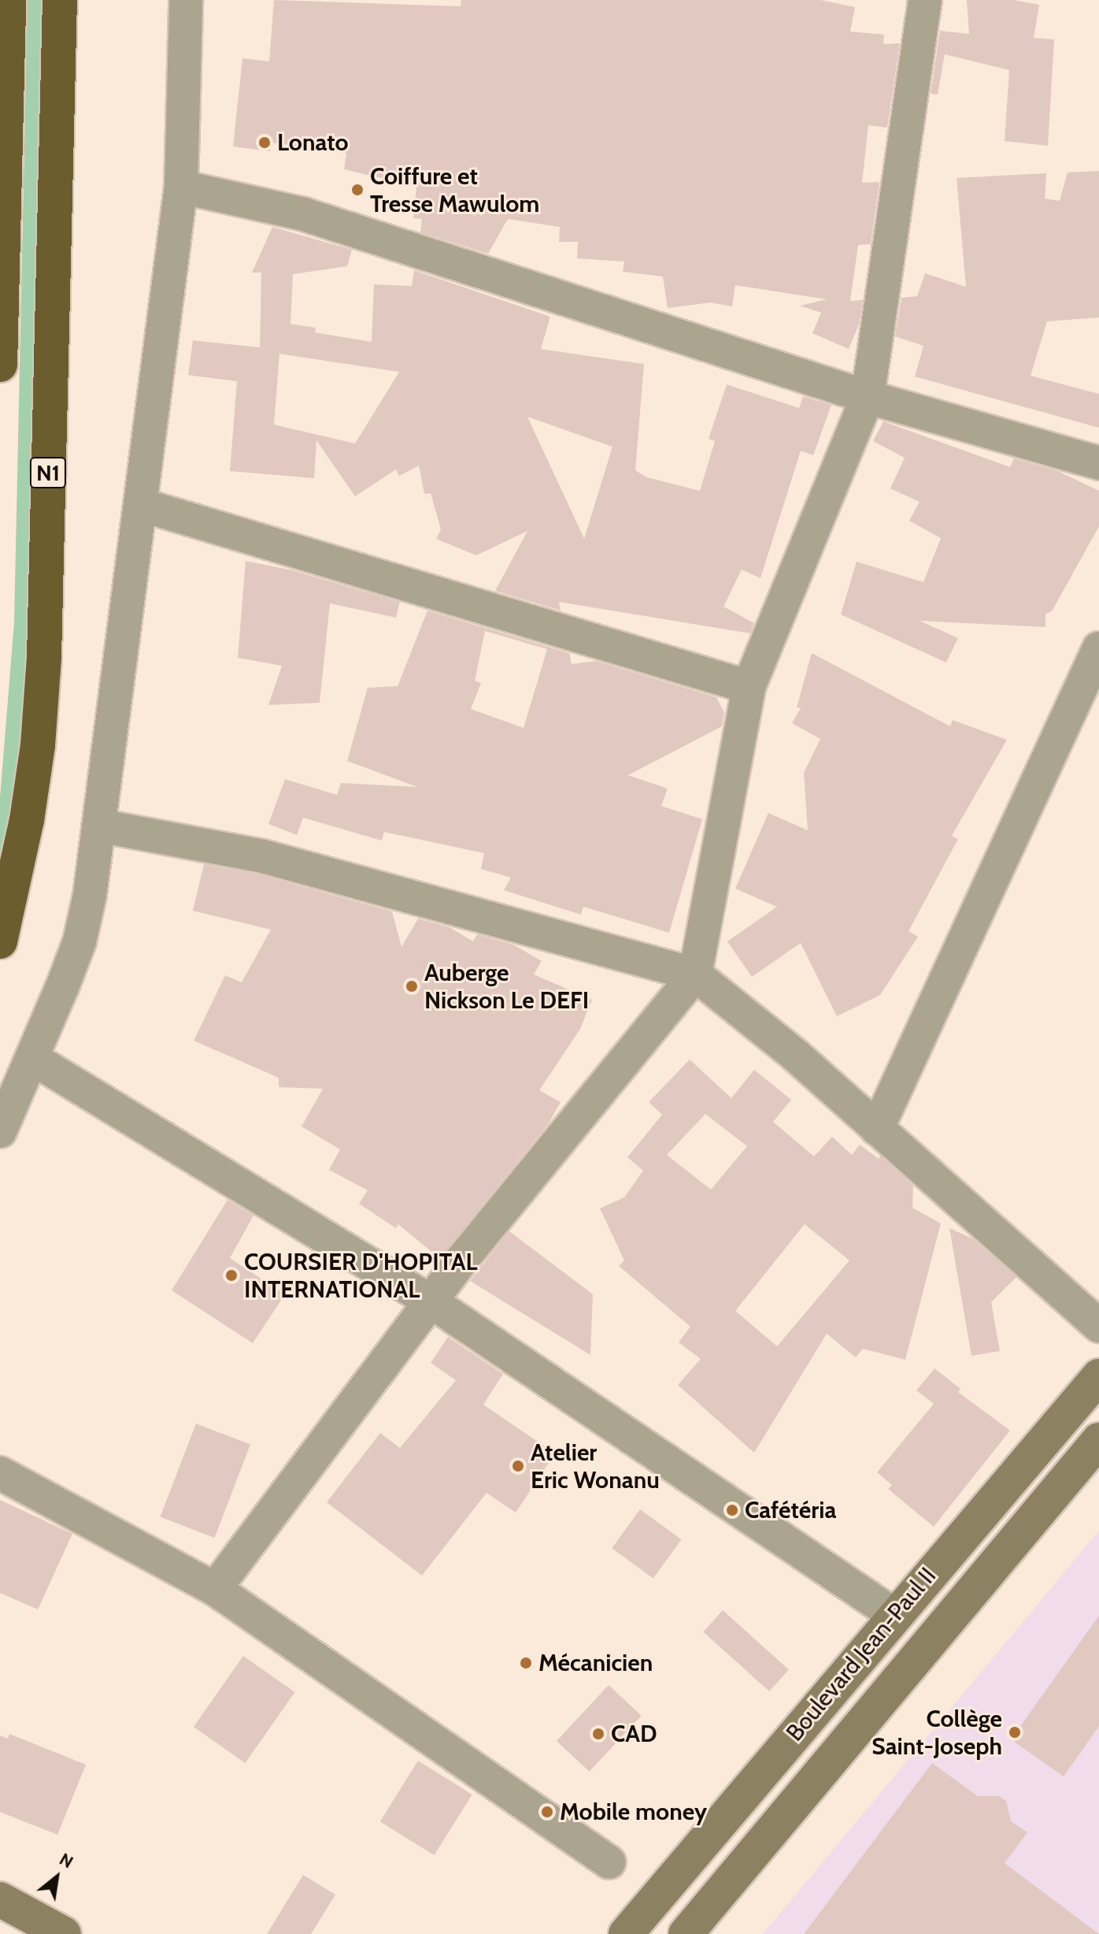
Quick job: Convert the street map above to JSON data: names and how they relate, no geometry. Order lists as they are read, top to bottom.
{
  "streets": {
    "highway": ["N1"],
    "main road": ["Boulevard Jean-Paul II"]
  },
  "places": [
    "Lonato",
    "Coiffure et Tresse Mawulom",
    "Auberge Nickson Le DEFI",
    "COURSIER D'HOPITAL INTERNATIONAL",
    "Atelier Eric Wonanu",
    "Cafétéria",
    "Mécanicien",
    "Collège Saint-Joseph",
    "CAD",
    "Mobile money"
  ],
  "north": "top right"
}
